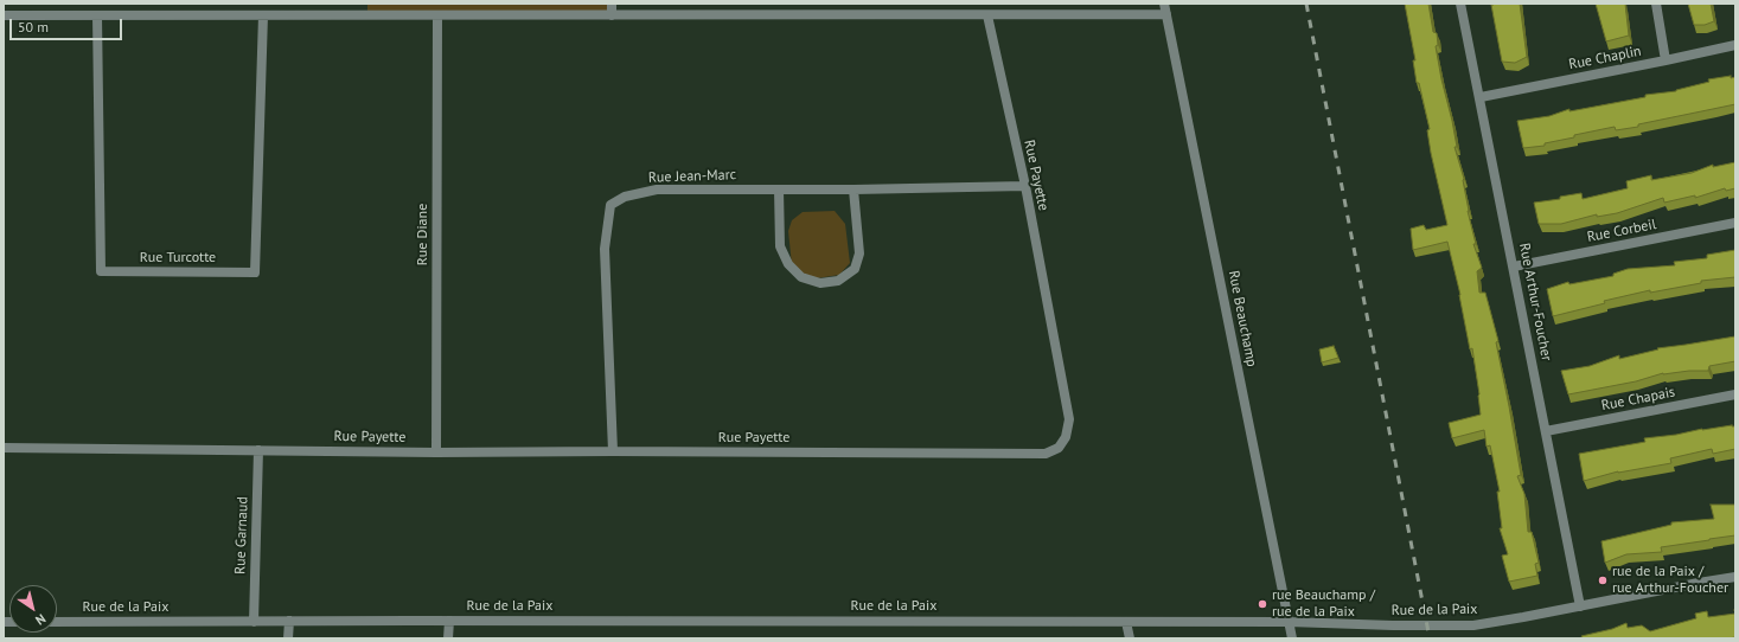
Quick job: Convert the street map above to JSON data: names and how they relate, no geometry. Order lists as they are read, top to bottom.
{
  "streets": {
    "street": [
      "Rue Chaplin",
      "Rue Payette",
      "Rue Jean-Marc",
      "Rue Corbeil",
      "Rue Diane",
      "Rue Turcotte",
      "Rue Arthur-Foucher",
      "Rue Beauchamp",
      "Rue Chapais",
      "Rue Garnaud",
      "Rue de la Paix"
    ]
  },
  "crossings": [
    ["Rue Chaplin", "Rue Arthur-Foucher"],
    ["Rue Payette", "Rue Jean-Marc"],
    ["Rue Payette", "Rue Diane"],
    ["Rue Payette", "Rue Garnaud"],
    ["Rue Corbeil", "Rue Arthur-Foucher"],
    ["Rue Arthur-Foucher", "Rue Chapais"],
    ["Rue Arthur-Foucher", "Rue de la Paix"],
    ["Rue Beauchamp", "Rue de la Paix"],
    ["Rue Garnaud", "Rue de la Paix"]
  ],
  "places": ["rue de la Paix / rue Arthur-Foucher", "rue Beauchamp / rue de la Paix"],
  "scale_bar": "50 m",
  "north": "bottom right"
}
